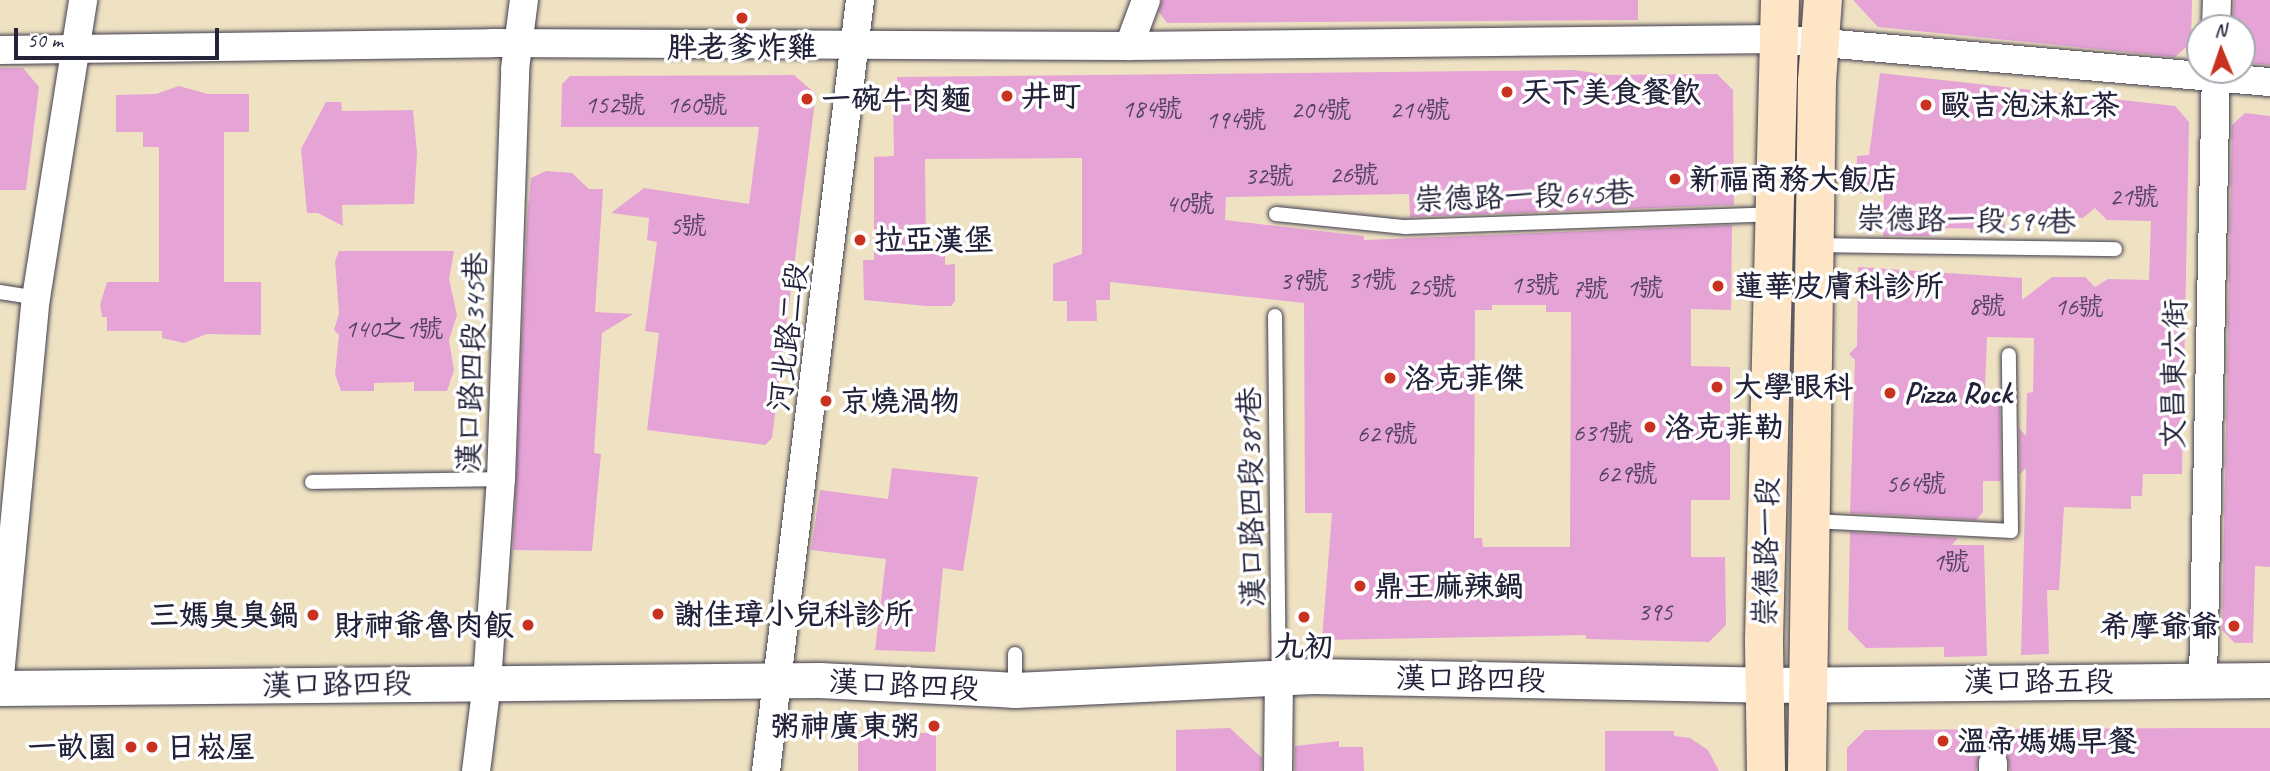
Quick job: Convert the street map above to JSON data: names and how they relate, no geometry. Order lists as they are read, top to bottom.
{
  "streets": {
    "main road": ["崇德路一段"],
    "street": [
      "河北路二段",
      "漢口路四段345巷",
      "文昌東六街",
      "漢口路四段",
      "漢口路五段"
    ],
    "lane": ["崇德路一段645巷", "崇德路一段594巷", "漢口路四段381巷"]
  },
  "crossings": [
    ["崇德路一段645巷", "崇德路一段"],
    ["崇德路一段594巷", "崇德路一段"],
    ["河北路二段", "漢口路四段"],
    ["漢口路四段345巷", "漢口路四段"],
    ["文昌東六街", "漢口路五段"],
    ["漢口路四段381巷", "漢口路四段"],
    ["崇德路一段", "漢口路四段"],
    ["崇德路一段", "漢口路五段"],
    ["漢口路四段", "漢口路五段"]
  ],
  "places": [
    "胖老爹炸雞",
    "天下美食餐飲",
    "井町",
    "一碗牛肉麵",
    "毆吉泡沫紅茶",
    "新福商務大飯店",
    "拉亞漢堡",
    "蓮華皮膚科診所",
    "洛克菲傑",
    "大學眼科",
    "Pizza Rock",
    "京燒渦物",
    "洛克菲勒",
    "鼎王麻辣鍋",
    "謝佳璋小兒科診所",
    "三媽臭臭鍋",
    "九初",
    "財神爺魯肉飯",
    "希摩爺爺",
    "粥神廣東粥",
    "溫帝媽媽早餐",
    "一畝園",
    "日崧屋"
  ],
  "house_numbers": [
    "152號",
    "160號",
    "184號",
    "204號",
    "214號",
    "194號",
    "26號",
    "32號",
    "21號",
    "40號",
    "5號",
    "31號",
    "39號",
    "13號",
    "25號",
    "1號",
    "7號",
    "8號",
    "16號",
    "140之1號",
    "631號",
    "629號",
    "629號",
    "564號",
    "1號",
    "395"
  ],
  "scale_bar": "50 m",
  "north": "top"
}
